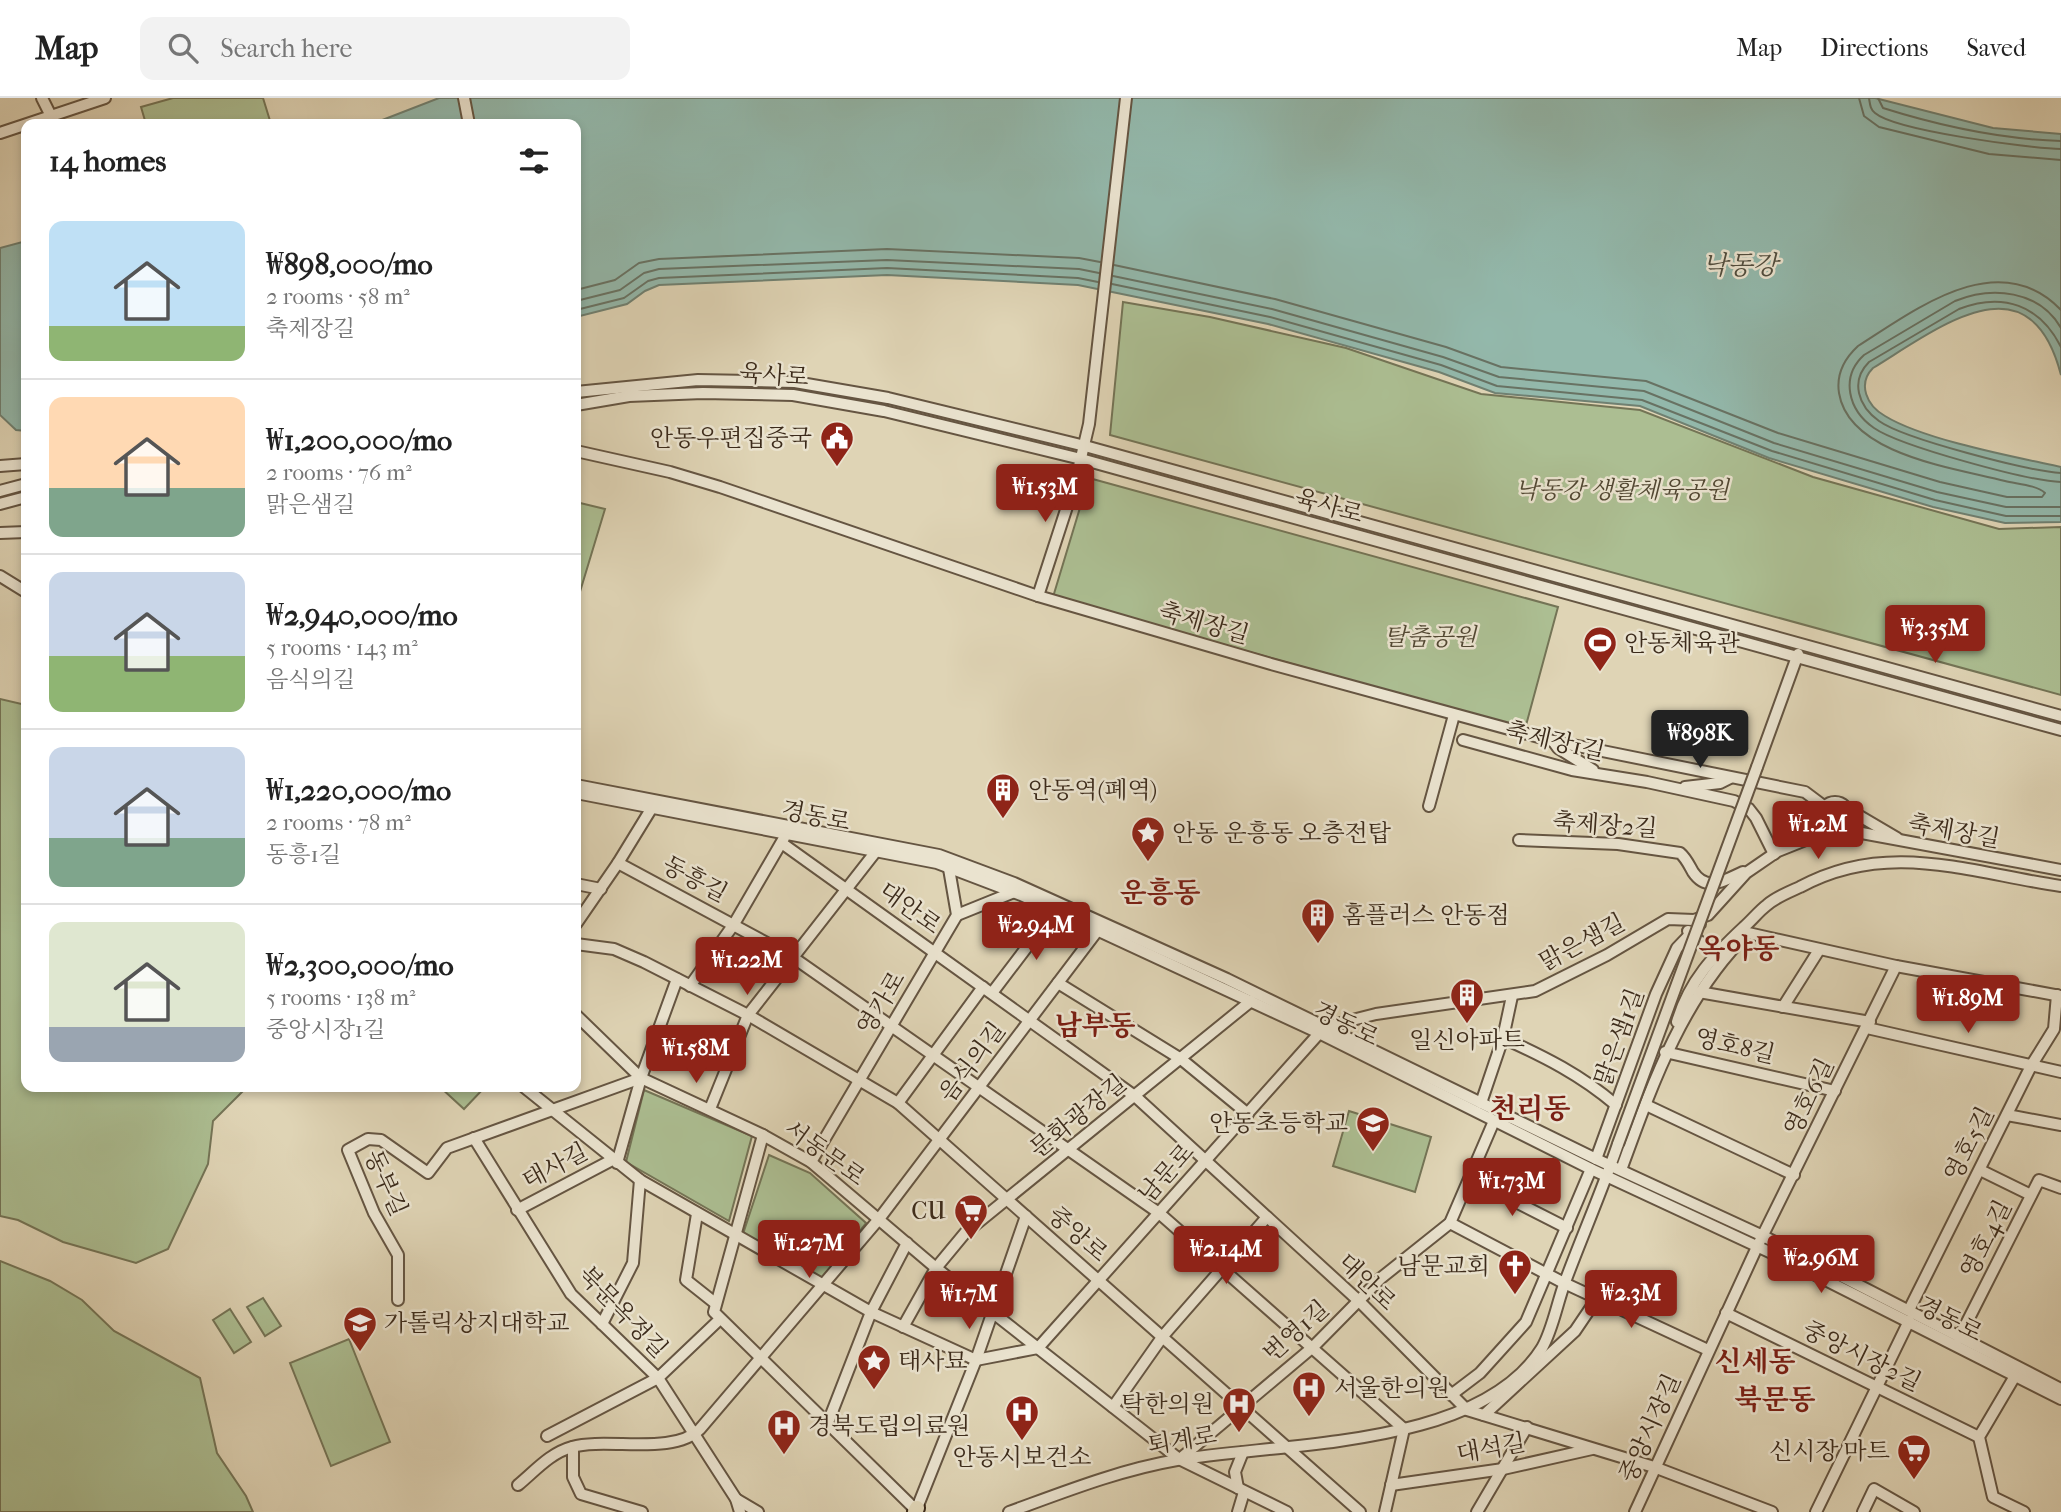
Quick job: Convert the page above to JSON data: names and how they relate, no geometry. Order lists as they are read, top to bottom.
{
  "streets": {
    "street": [
      "육사로",
      "축제장길",
      "축제장1길",
      "경동로",
      "축제장2길",
      "동흥길",
      "대안로",
      "맑은샘길",
      "영가로",
      "맑은샘1길",
      "영호8길",
      "음식의길",
      "영호6길",
      "문화광장길",
      "영호5길",
      "서동문로",
      "태사길",
      "남문로",
      "동부길",
      "중앙로",
      "영호4길",
      "북문옥정길",
      "번영1길",
      "중앙시장2길",
      "중앙시장길",
      "퇴계로",
      "대석길"
    ]
  },
  "crossings": [
    ["육사로", "퇴계로"],
    ["경동로", "대안로"],
    ["경동로", "맑은샘길"],
    ["경동로", "맑은샘1길"],
    ["경동로", "음식의길"],
    ["경동로", "영호6길"],
    ["경동로", "문화광장길"],
    ["경동로", "영호5길"],
    ["경동로", "남문로"],
    ["경동로", "영호4길"],
    ["경동로", "번영1길"],
    ["경동로", "중앙시장길"],
    ["경동로", "퇴계로"],
    ["동흥길", "영가로"],
    ["동흥길", "음식의길"],
    ["동흥길", "문화광장길"],
    ["동흥길", "남문로"],
    ["동흥길", "번영1길"],
    ["동흥길", "퇴계로"],
    ["대안로", "영가로"],
    ["대안로", "맑은샘1길"],
    ["대안로", "음식의길"],
    ["대안로", "문화광장길"],
    ["대안로", "남문로"],
    ["대안로", "번영1길"],
    ["대안로", "중앙시장길"],
    ["대안로", "퇴계로"],
    ["대안로", "대석길"],
    ["맑은샘길", "맑은샘1길"],
    ["맑은샘길", "남문로"],
    ["영가로", "서동문로"],
    ["영가로", "중앙로"],
    ["영호8길", "영호6길"],
    ["음식의길", "서동문로"],
    ["음식의길", "태사길"],
    ["음식의길", "중앙로"],
    ["음식의길", "북문옥정길"],
    ["영호6길", "중앙시장길"],
    ["문화광장길", "서동문로"],
    ["문화광장길", "중앙로"],
    ["영호5길", "중앙시장2길"],
    ["서동문로", "태사길"],
    ["서동문로", "남문로"],
    ["서동문로", "번영1길"],
    ["서동문로", "퇴계로"],
    ["태사길", "북문옥정길"],
    ["남문로", "중앙로"],
    ["동부길", "북문옥정길"],
    ["중앙로", "번영1길"],
    ["중앙로", "퇴계로"],
    ["번영1길", "퇴계로"],
    ["중앙시장2길", "중앙시장길"]
  ],
  "districts": [
    "운흥동",
    "옥야동",
    "남부동",
    "천리동",
    "신세동",
    "북문동"
  ],
  "water": ["낙동강"],
  "parks": ["낙동강 생활체육공원", "탈춤공원"],
  "places": {
    "public building": ["안동우편집중국"],
    "sports": ["안동체육관"],
    "building": ["안동역(폐역)", "홈플러스 안동점", "일신아파트"],
    "place": ["안동 운흥동 오층전탑", "태사묘"],
    "school or university": ["안동초등학교", "가톨릭상지대학교"],
    "supermarket": ["CU", "신시장 마트"],
    "church": ["남문교회"],
    "hospital": [
      "서울한의원",
      "탁한의원",
      "안동시보건소",
      "경북도립의료원"
    ]
  },
  "page": {
    "header": "Map",
    "search": "Search here",
    "nav": ["Map", "Directions", "Saved"],
    "heading": "14 homes",
    "list": [
      {
        "name": "₩898,000/mo",
        "note": "2 rooms · 58 m² · 축제장길"
      },
      {
        "name": "₩1,200,000/mo",
        "note": "2 rooms · 76 m² · 맑은샘길"
      },
      {
        "name": "₩2,940,000/mo",
        "note": "5 rooms · 143 m² · 음식의길"
      },
      {
        "name": "₩1,220,000/mo",
        "note": "2 rooms · 78 m² · 동흥1길"
      },
      {
        "name": "₩2,300,000/mo",
        "note": "5 rooms · 138 m² · 중앙시장1길"
      }
    ],
    "price": [
      "₩1.53M",
      "₩3.35M",
      "₩898K",
      "₩1.2M",
      "₩2.94M",
      "₩1.22M",
      "₩1.89M",
      "₩1.58M",
      "₩1.73M",
      "₩1.27M",
      "₩2.14M",
      "₩2.96M",
      "₩2.3M",
      "₩1.7M"
    ]
  }
}
